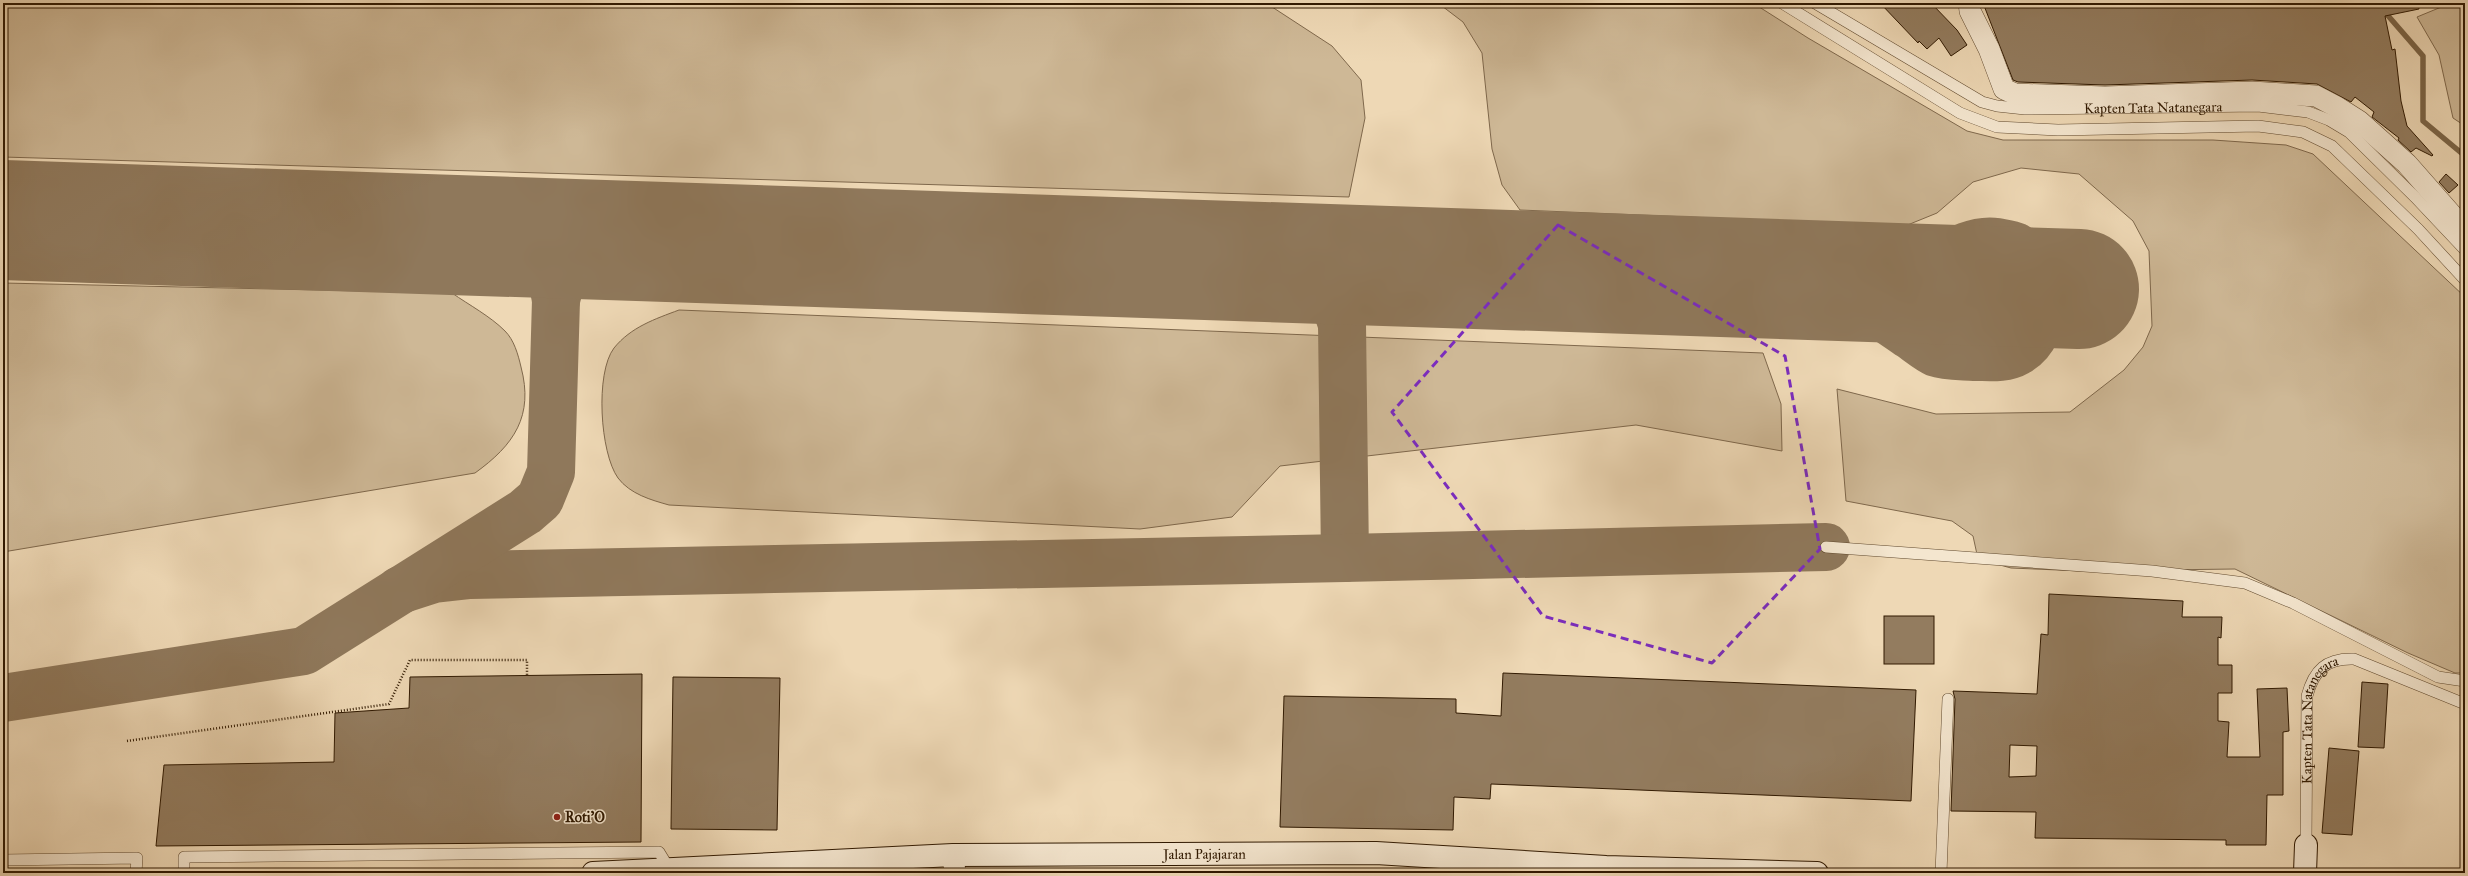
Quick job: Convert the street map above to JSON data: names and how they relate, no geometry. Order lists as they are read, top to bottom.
{
  "streets": {
    "main road": ["Kapten Tata Natanegara", "Jalan Pajajaran"]
  },
  "places": ["Roti'O"]
}
